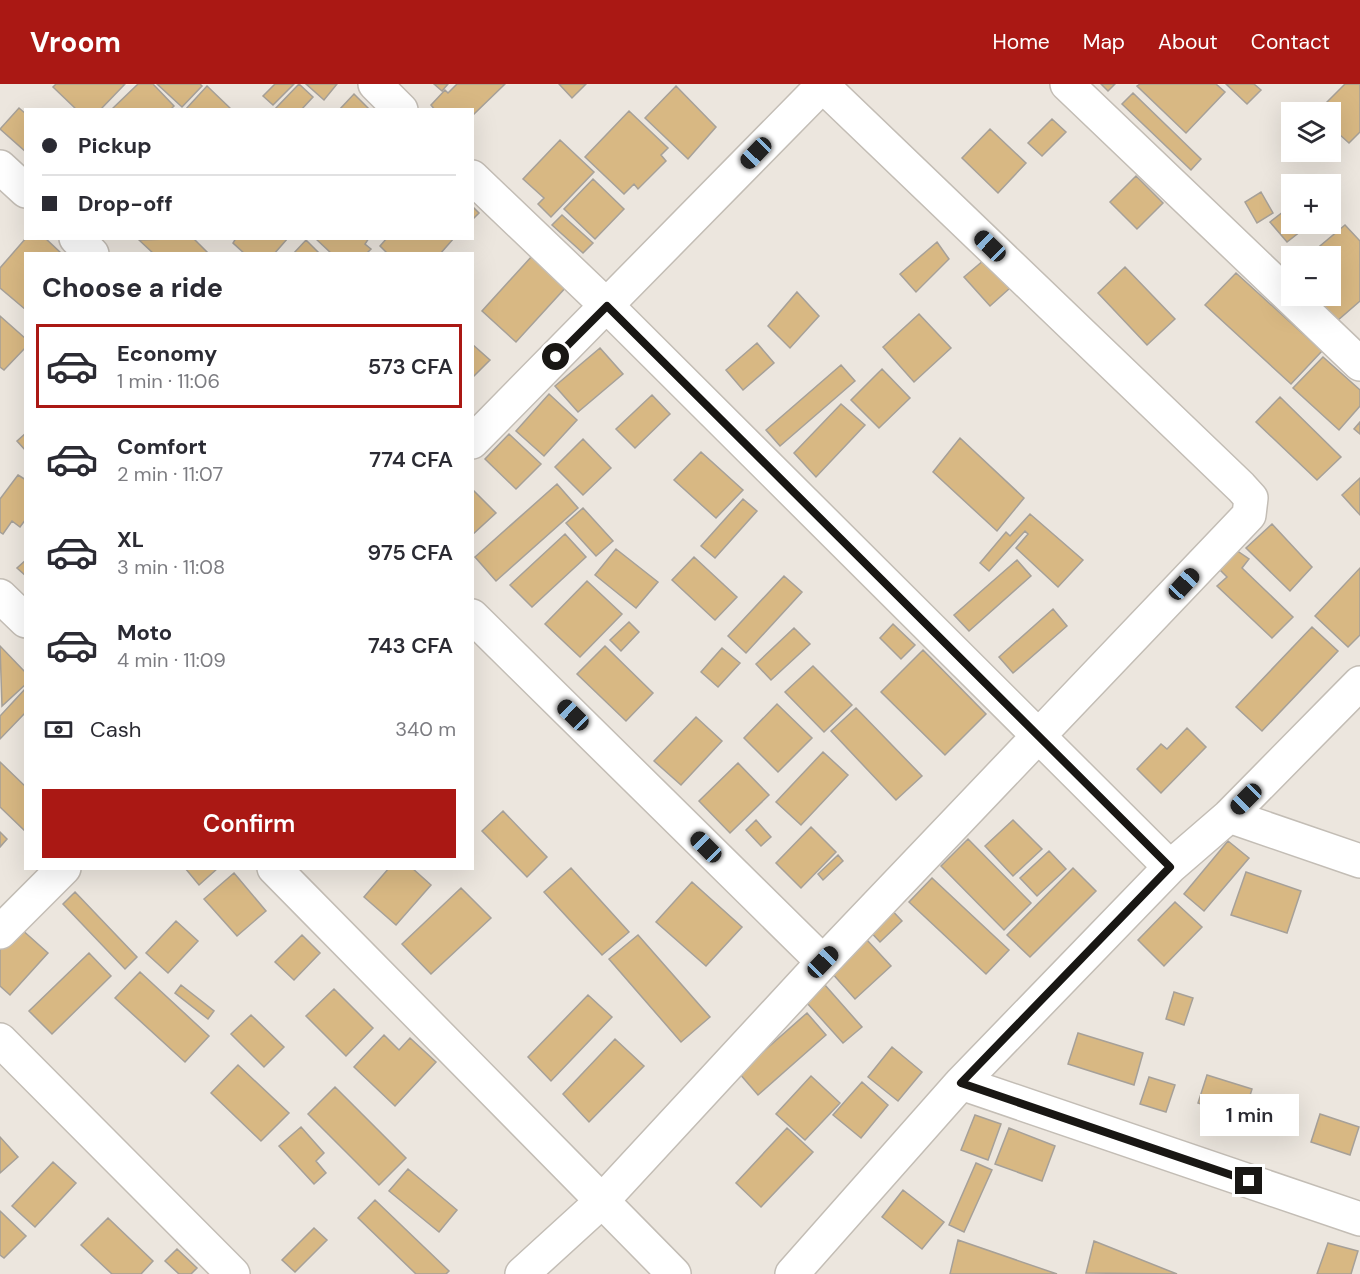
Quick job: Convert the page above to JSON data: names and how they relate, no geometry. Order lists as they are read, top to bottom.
{
  "page": {
    "header": "Vroom",
    "nav": [
      "Home",
      "Map",
      "About",
      "Contact"
    ],
    "map_buttons": ["+", "−"],
    "banner": ["Pickup", "Drop-off"],
    "heading": "Choose a ride",
    "list": [
      {
        "name": "Economy",
        "note": "1 min · 11:06",
        "value": "573 CFA"
      },
      {
        "name": "Comfort",
        "note": "2 min · 11:07",
        "value": "774 CFA"
      },
      {
        "name": "XL",
        "note": "3 min · 11:08",
        "value": "975 CFA"
      },
      {
        "name": "Moto",
        "note": "4 min · 11:09",
        "value": "743 CFA"
      }
    ],
    "pay": ["Cash", "340 m"],
    "buttons": "Confirm",
    "bubble": "1 min"
  }
}
